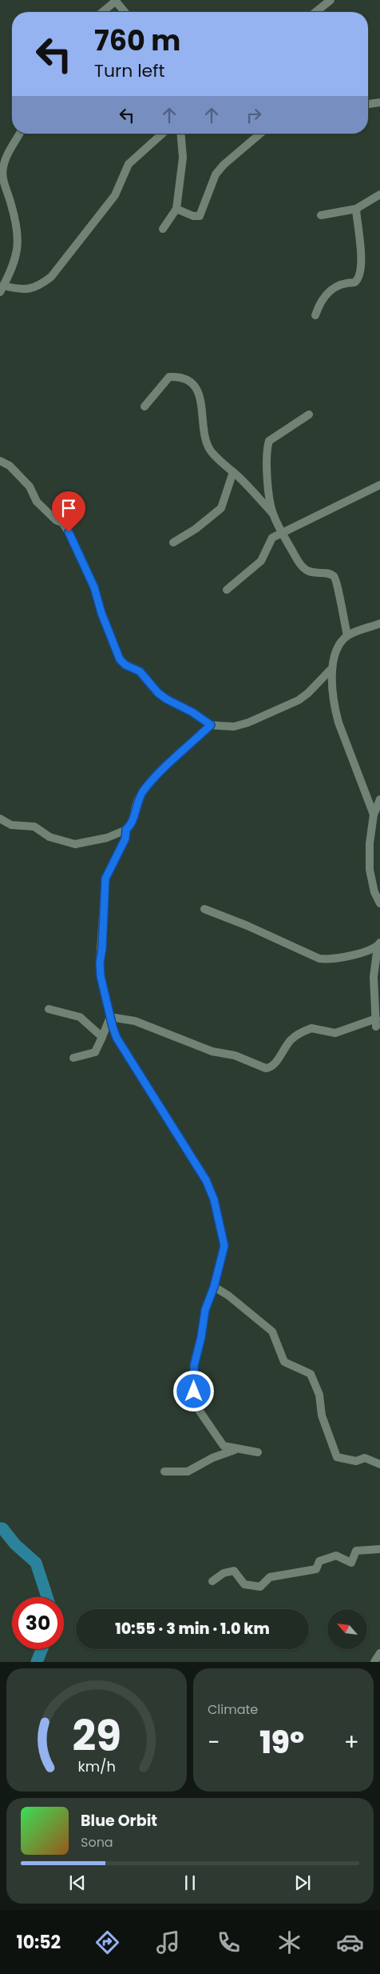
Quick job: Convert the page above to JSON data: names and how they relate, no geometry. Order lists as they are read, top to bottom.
{
  "north": "top left",
  "page": {
    "turn": ["760 m", "Turn left"],
    "limit": "30",
    "trip": "10:55 · 3 min · 1.0 km",
    "tile": "Climate",
    "heat": ["−", "19°", "+"],
    "song": ["Blue Orbit", "Sona"],
    "tabs": "10:52",
    "gauge": ["29", "km/h"]
  }
}
